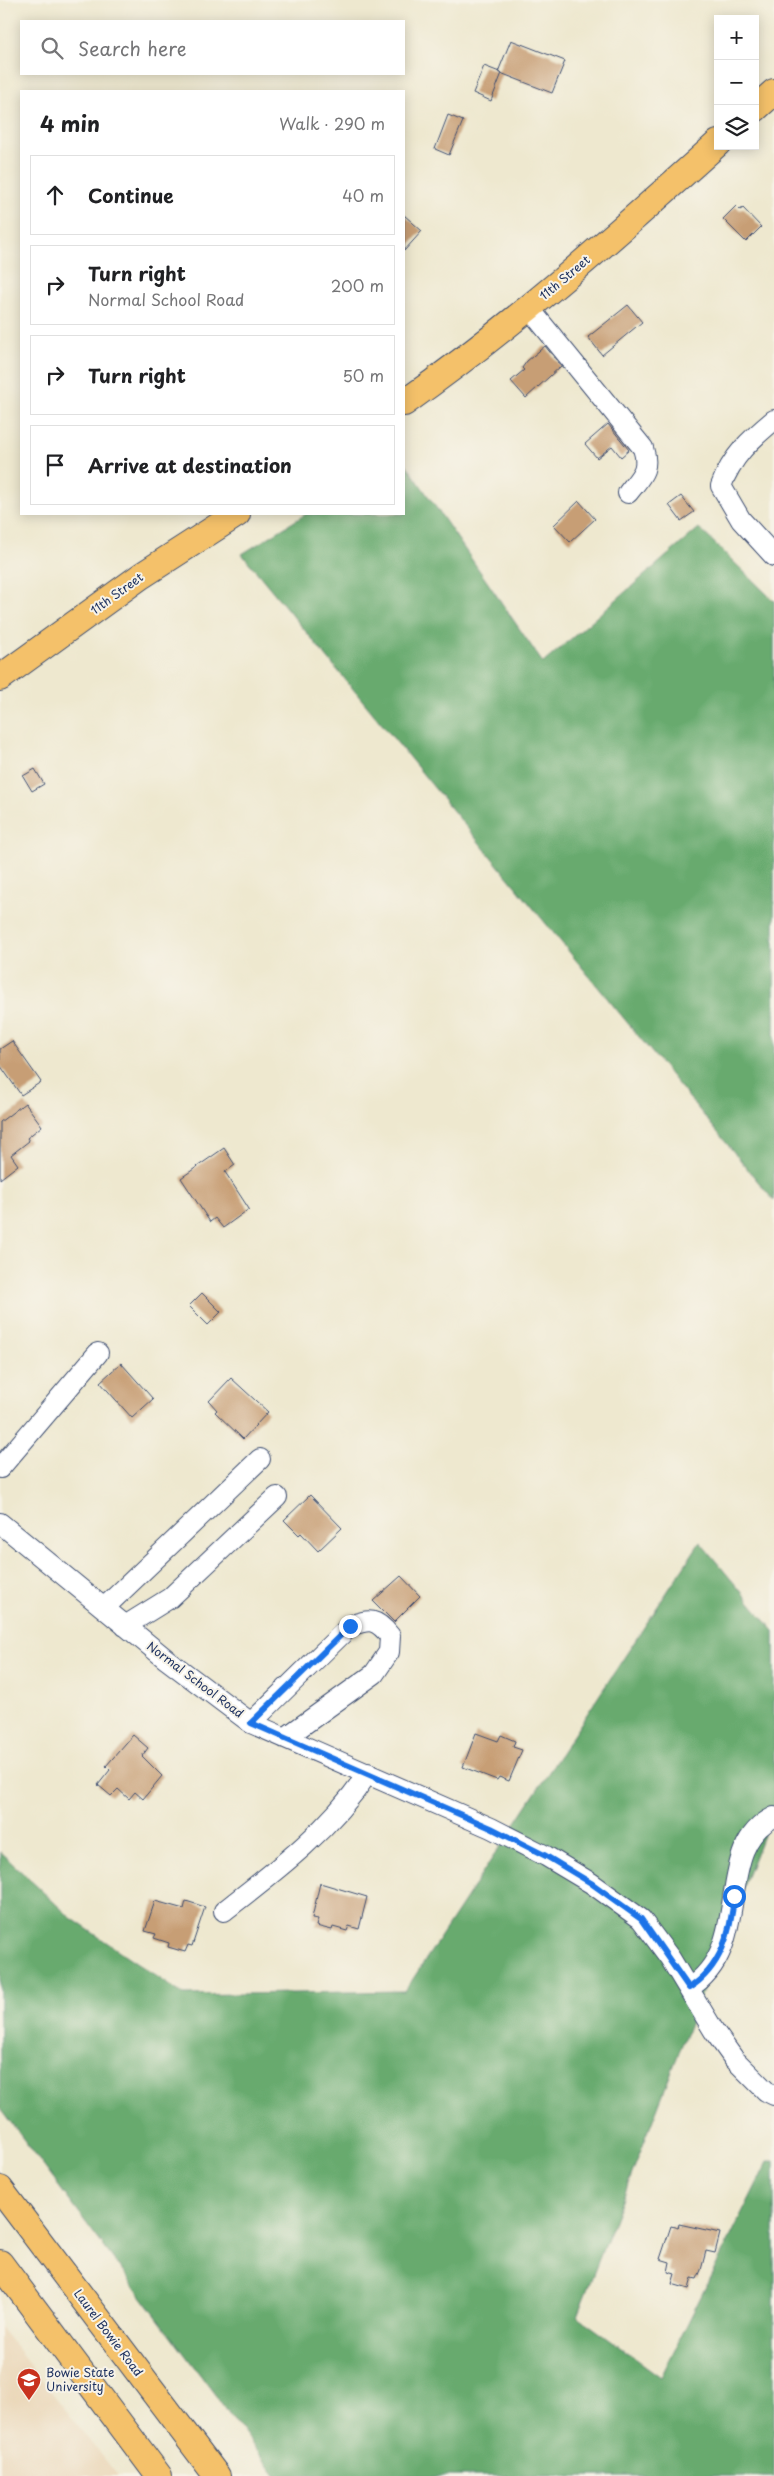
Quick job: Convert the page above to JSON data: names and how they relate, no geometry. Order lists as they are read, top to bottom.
{
  "streets": {
    "main road": ["11th Street", "Laurel Bowie Road"],
    "street": ["Normal School Road"]
  },
  "places": {
    "school or university": ["Bowie State University"]
  },
  "page": {
    "map_buttons": ["+", "−"],
    "search": "Search here",
    "heading": ["4 min", "Walk · 290 m"],
    "list": [
      ["Continue", "40 m"],
      ["Turn right", "Normal School Road", "200 m"],
      ["Turn right", "50 m"],
      "Arrive at destination"
    ]
  }
}
